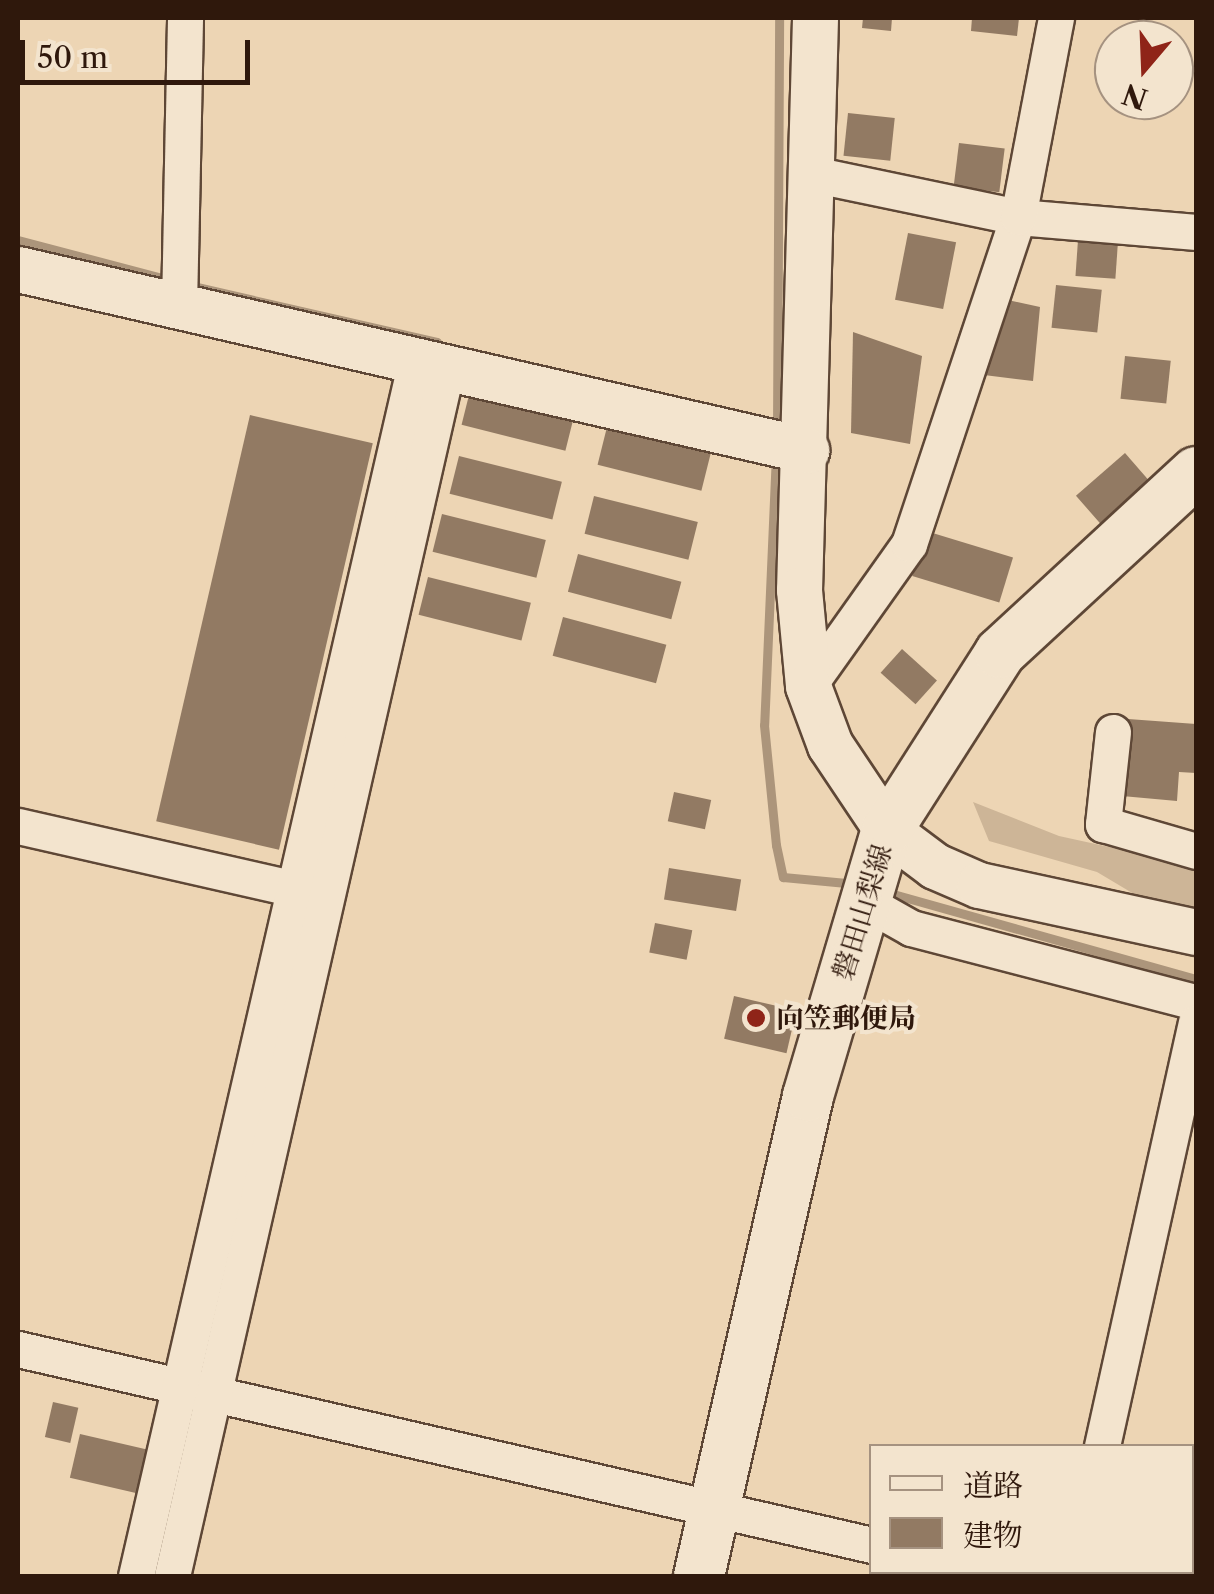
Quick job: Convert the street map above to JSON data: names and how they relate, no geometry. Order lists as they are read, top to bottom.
{
  "streets": {
    "main road": ["磐田山梨線"]
  },
  "places": ["向笠郵便局"],
  "legend": ["道路", "建物"],
  "scale_bar": "50 m",
  "north": "bottom"
}
